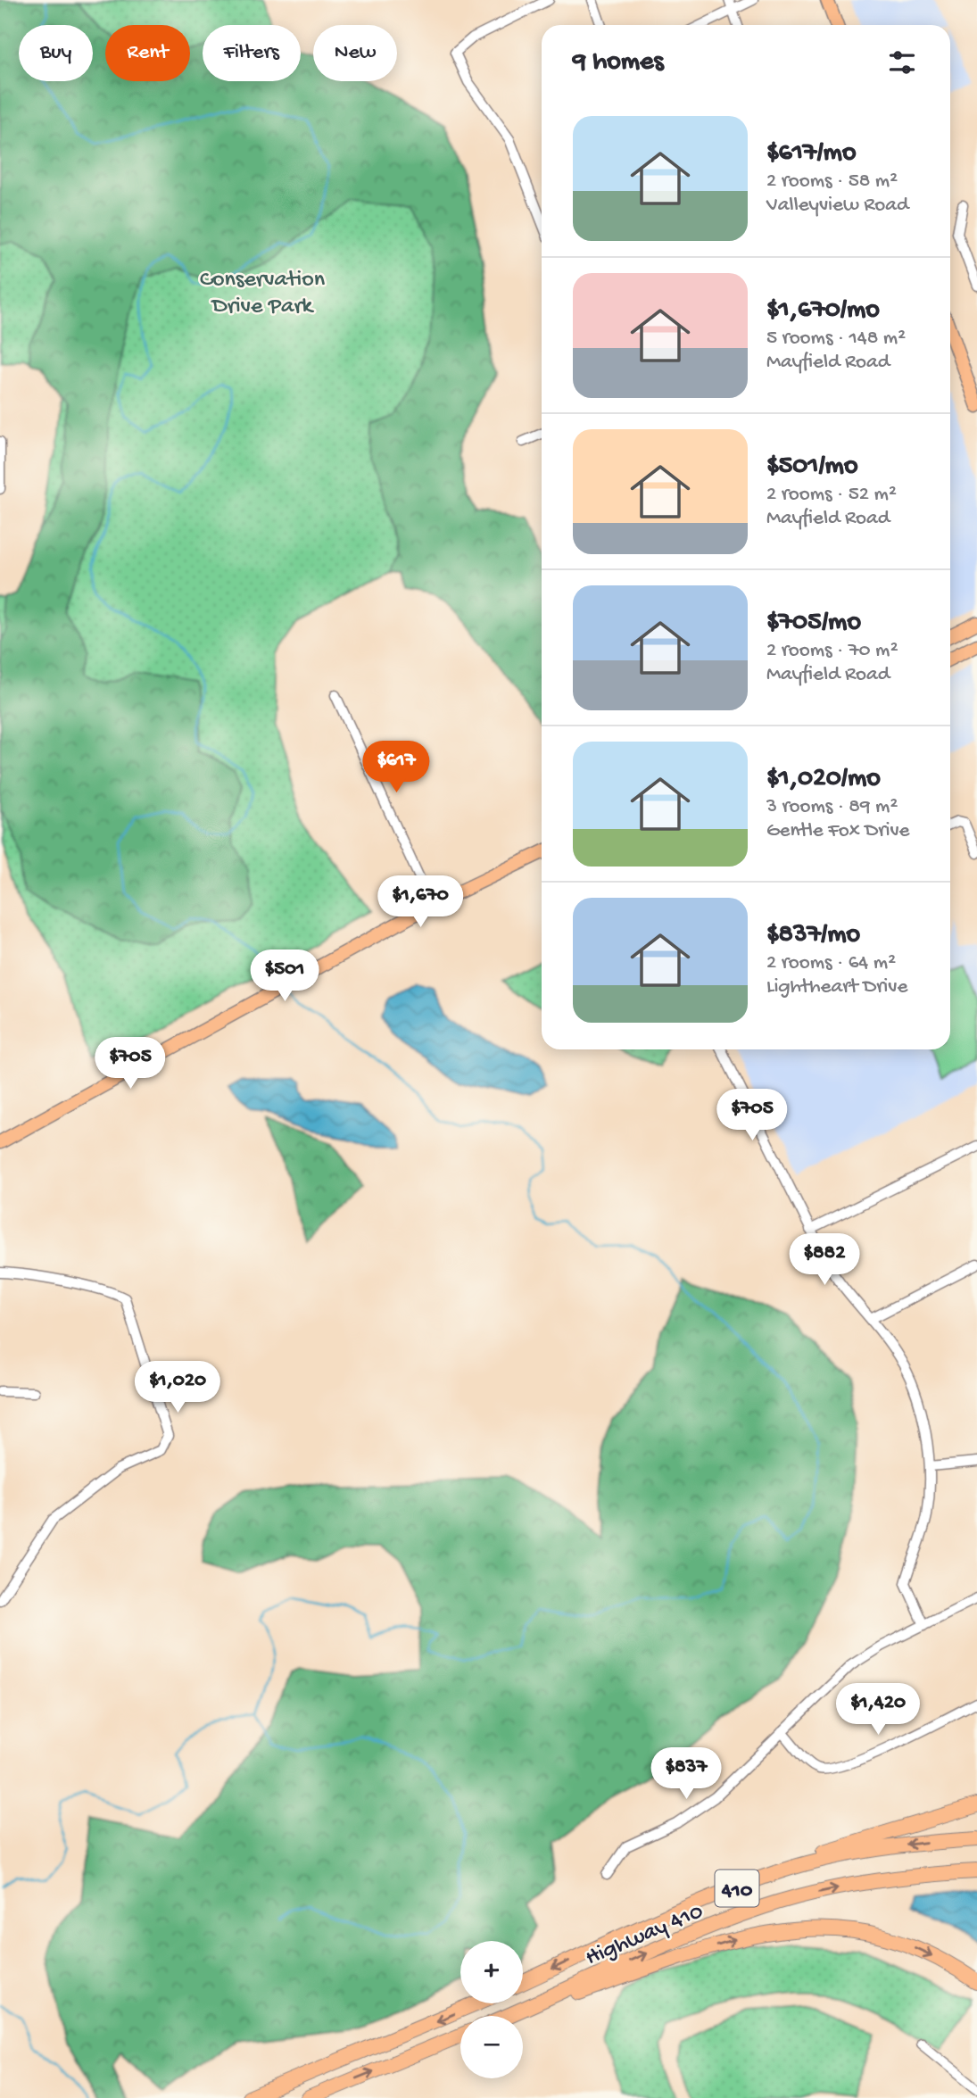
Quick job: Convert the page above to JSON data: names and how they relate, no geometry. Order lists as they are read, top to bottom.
{
  "streets": {
    "highway": ["410", "Highway 410"]
  },
  "parks": ["Conservation Drive Park"],
  "page": {
    "chip": [
      "Buy",
      "Rent",
      "Filters",
      "New"
    ],
    "heading": "9 homes",
    "list": [
      {
        "name": "$617/mo",
        "note": "2 rooms · 58 m² · Valleyview Road"
      },
      {
        "name": "$1,670/mo",
        "note": "5 rooms · 148 m² · Mayfield Road"
      },
      {
        "name": "$501/mo",
        "note": "2 rooms · 52 m² · Mayfield Road"
      },
      {
        "name": "$705/mo",
        "note": "2 rooms · 70 m² · Mayfield Road"
      },
      {
        "name": "$1,020/mo",
        "note": "3 rooms · 89 m² · Gentle Fox Drive"
      },
      {
        "name": "$837/mo",
        "note": "2 rooms · 64 m² · Lightheart Drive"
      }
    ],
    "price": [
      "$617",
      "$1,670",
      "$501",
      "$705",
      "$705",
      "$882",
      "$1,020",
      "$1,420",
      "$837"
    ],
    "map_buttons": ["+", "−"]
  }
}
